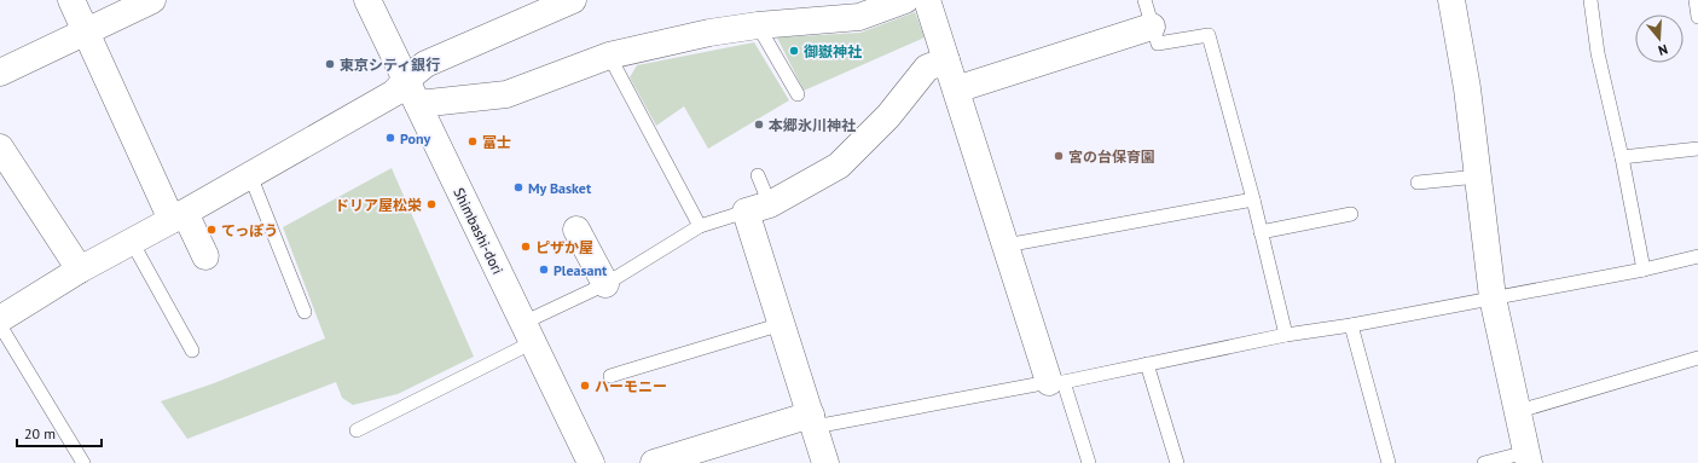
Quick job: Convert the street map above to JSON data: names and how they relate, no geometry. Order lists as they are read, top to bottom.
{
  "streets": {
    "street": ["Shimbashi-dori"]
  },
  "places": [
    "御嶽神社",
    "東京シティ銀行",
    "本郷氷川神社",
    "Pony",
    "富士",
    "宮の台保育園",
    "My Basket",
    "ドリア屋松栄",
    "てっぽう",
    "ピザか屋",
    "Pleasant",
    "ハーモニー"
  ],
  "scale_bar": "20 m",
  "north": "bottom"
}
